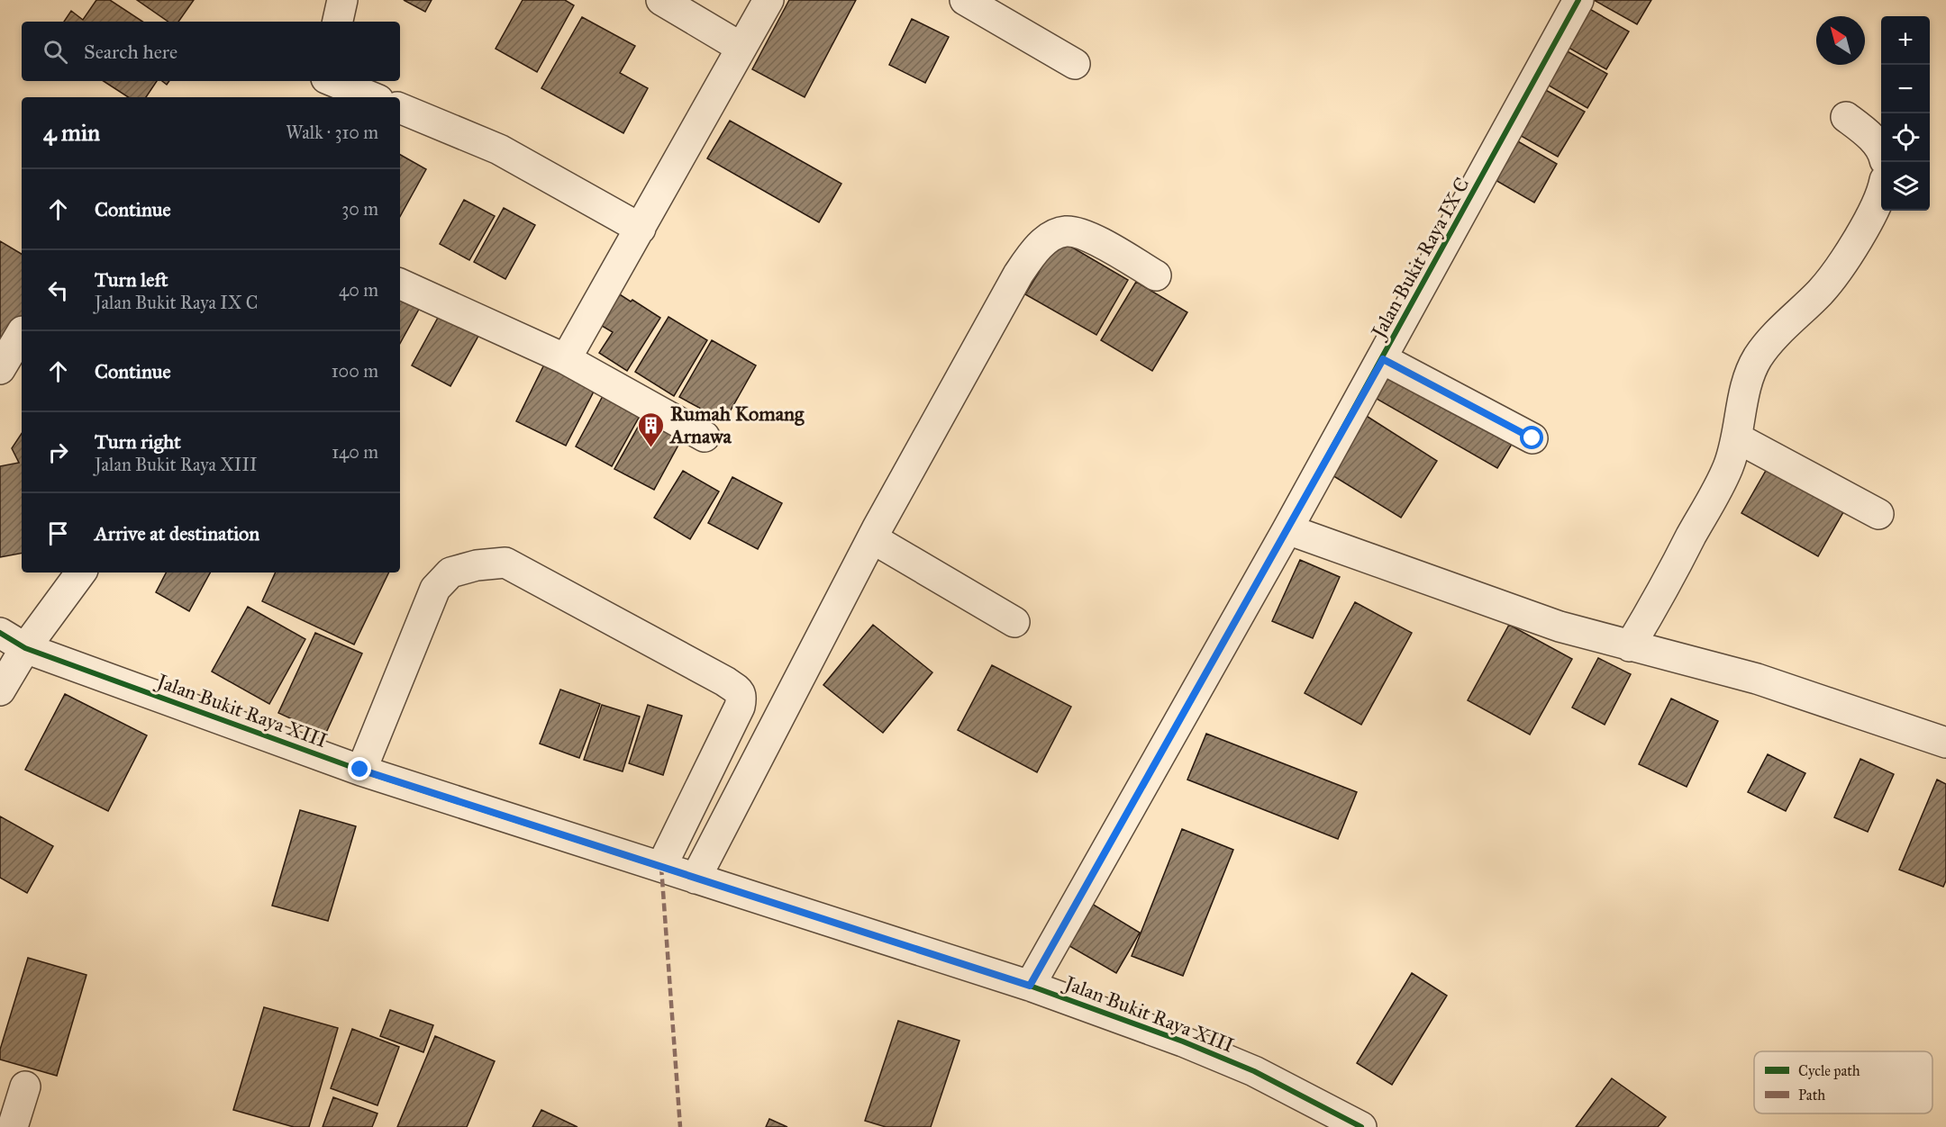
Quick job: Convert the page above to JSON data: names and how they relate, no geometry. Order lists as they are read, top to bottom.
{
  "streets": {
    "street": ["Jalan Bukit Raya IX C", "Jalan Bukit Raya XIII"]
  },
  "crossings": [
    ["Jalan Bukit Raya IX C", "Jalan Bukit Raya XIII"]
  ],
  "places": {
    "building": ["Rumah Komang Arnawa"]
  },
  "legend": ["Cycle path", "Path"],
  "north": "top left",
  "page": {
    "map_buttons": ["+", "−"],
    "search": "Search here",
    "heading": ["4 min", "Walk · 310 m"],
    "list": [
      ["Continue", "30 m"],
      ["Turn left", "Jalan Bukit Raya IX C", "40 m"],
      ["Continue", "100 m"],
      ["Turn right", "Jalan Bukit Raya XIII", "140 m"],
      "Arrive at destination"
    ]
  }
}
